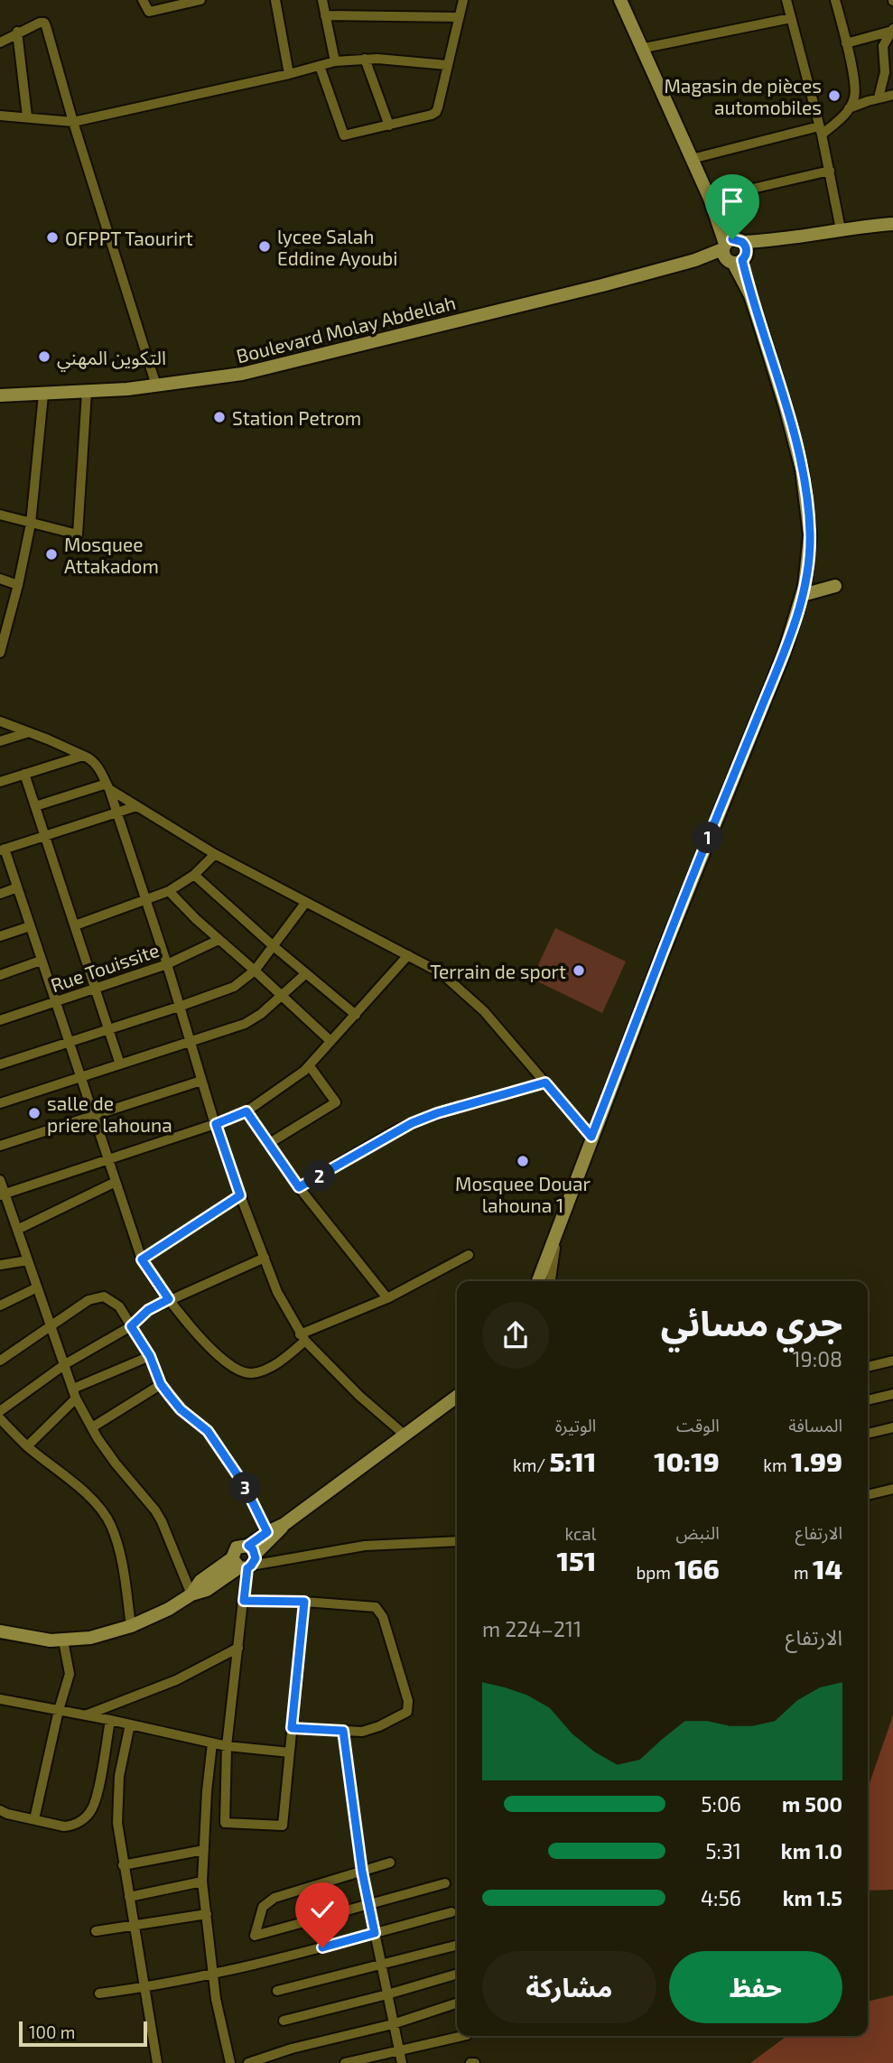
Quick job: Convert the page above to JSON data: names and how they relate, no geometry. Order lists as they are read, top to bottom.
{
  "streets": {
    "main road": ["Boulevard Molay Abdellah"],
    "street": ["Rue Touissite"]
  },
  "places": [
    "Magasin de pièces automobiles",
    "OFPPT Taourirt",
    "lycee Salah Eddine Ayoubi",
    "التكوين المهني",
    "Station Petrom",
    "Mosquee Attakadom",
    "Terrain de sport",
    "salle de priere lahouna",
    "Mosquee Douar lahouna 1"
  ],
  "scale_bar": "100 m",
  "page": {
    "pins": ["1", "2", "3"],
    "heading": ["جري مسائي", "19:08"],
    "stats": [
      ["المسافة", "1.99 km"],
      ["الوقت", "10:19"],
      ["الوتيرة", "5:11 /km"],
      ["الارتفاع", "14 m"],
      ["النبض", "166 bpm"],
      ["kcal", "151"]
    ],
    "chart": ["الارتفاع", "211–224 m"],
    "list": [
      {
        "name": "500 m",
        "note": "5:06"
      },
      {
        "name": "1.0 km",
        "note": "5:31"
      },
      {
        "name": "1.5 km",
        "note": "4:56"
      }
    ],
    "buttons": ["حفظ", "مشاركة"],
    "scale": "100 m"
  }
}
